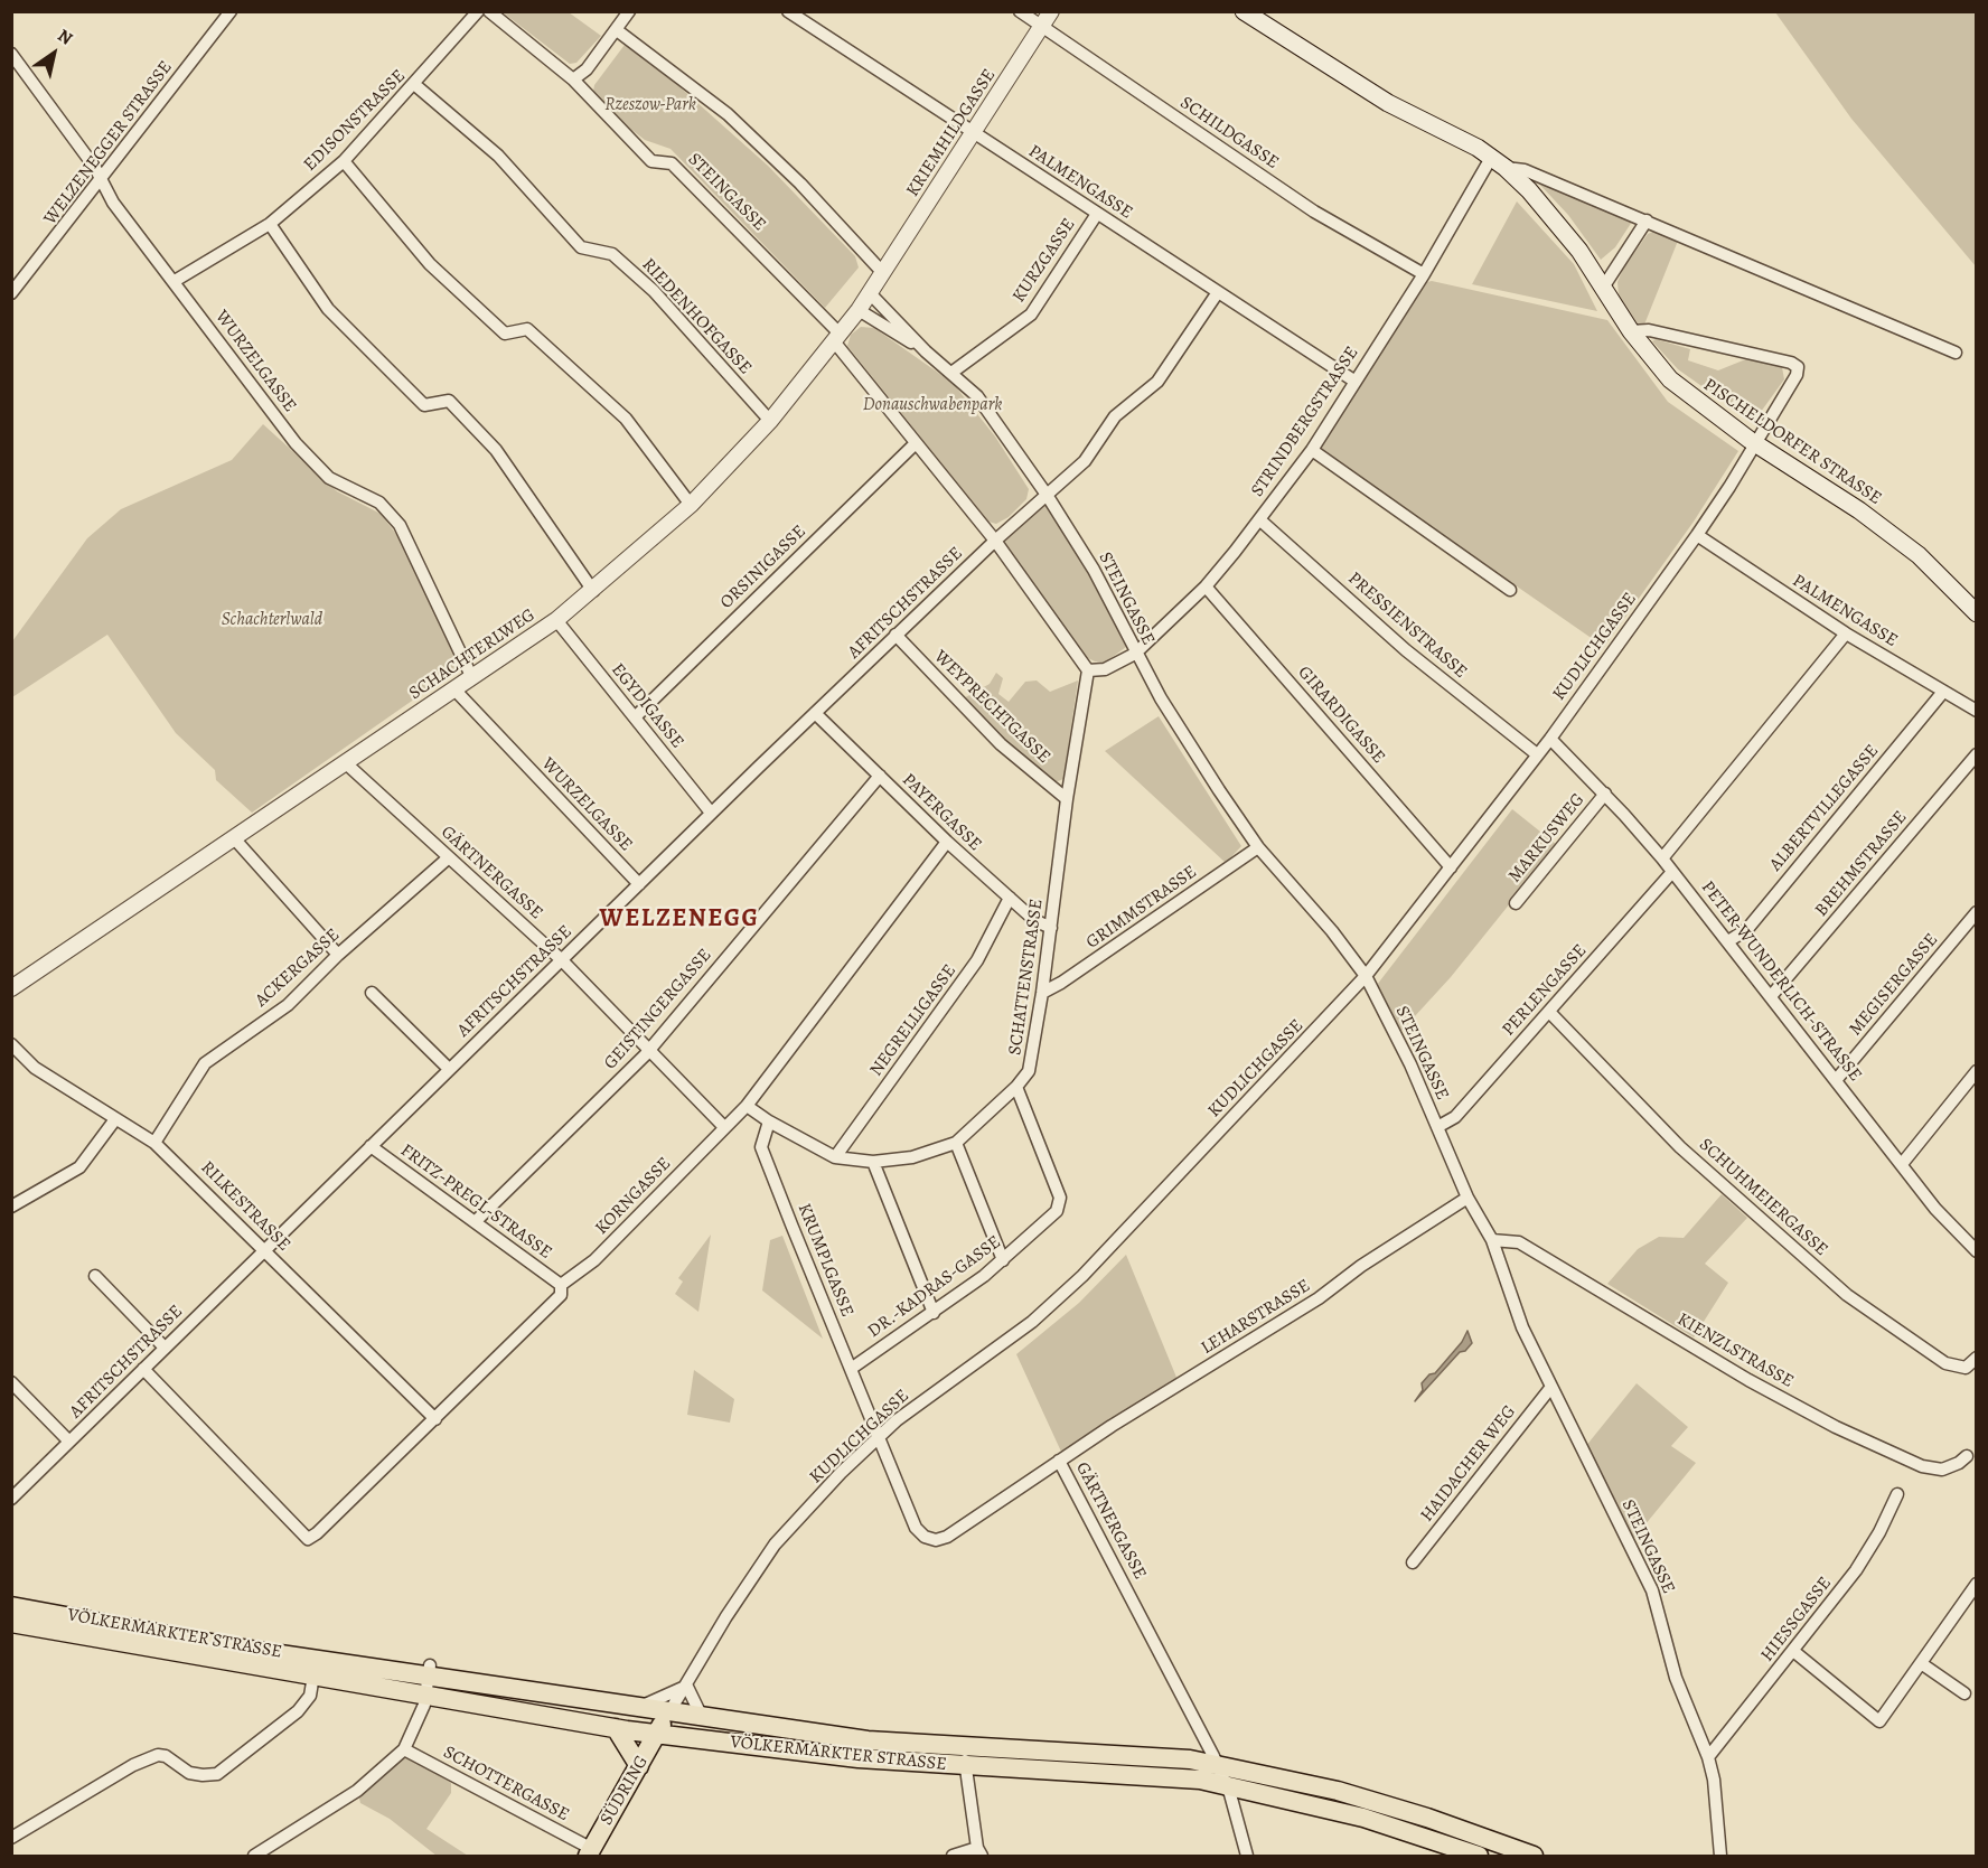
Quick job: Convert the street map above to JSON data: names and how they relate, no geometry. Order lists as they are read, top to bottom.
{
  "streets": {
    "main road": ["PISCHELDORFER STRASSE", "VÖLKERMARKTER STRASSE", "SÜDRING"],
    "street": [
      "EDISONSTRASSE",
      "KRIEMHILDGASSE",
      "SCHILDGASSE",
      "WELZENEGGER STRASSE",
      "PALMENGASSE",
      "STEINGASSE",
      "KURZGASSE",
      "RIEDENHOFGASSE",
      "WURZELGASSE",
      "STRINDBERGSTRASSE",
      "ORSINIGASSE",
      "AFRITSCHSTRASSE",
      "PRESSIENSTRASSE",
      "KUDLICHGASSE",
      "SCHACHTERLWEG",
      "EGYDIGASSE",
      "WEYPRECHTGASSE",
      "GIRARDIGASSE",
      "ALBERTVILLEGASSE",
      "PAYERGASSE",
      "MARKUSWEG",
      "BREHMSTRASSE",
      "GÄRTNERGASSE",
      "GRIMMSTRASSE",
      "ACKERGASSE",
      "SCHATTENSTRASSE",
      "PETER-WUNDERLICH-STRASSE",
      "MEGISERGASSE",
      "PERLENGASSE",
      "GEISTINGERGASSE",
      "NEGRELLIGASSE",
      "KORNGASSE",
      "SCHUHMEIERGASSE",
      "FRITZ-PREGL-STRASSE",
      "RILKESTRASSE",
      "KRUMPLGASSE",
      "DR.-KADRAS-GASSE",
      "LEHARSTRASSE",
      "KIENZLSTRASSE",
      "HAIDACHER WEG",
      "HIESSGASSE",
      "SCHOTTERGASSE"
    ]
  },
  "crossings": [
    ["EDISONSTRASSE", "RIEDENHOFGASSE"],
    ["EDISONSTRASSE", "WURZELGASSE"],
    ["KRIEMHILDGASSE", "SCHILDGASSE"],
    ["KRIEMHILDGASSE", "PALMENGASSE"],
    ["KRIEMHILDGASSE", "SCHACHTERLWEG"],
    ["SCHILDGASSE", "STRINDBERGSTRASSE"],
    ["WELZENEGGER STRASSE", "WURZELGASSE"],
    ["PALMENGASSE", "KURZGASSE"],
    ["PALMENGASSE", "STRINDBERGSTRASSE"],
    ["PALMENGASSE", "AFRITSCHSTRASSE"],
    ["PALMENGASSE", "KUDLICHGASSE"],
    ["PALMENGASSE", "ALBERTVILLEGASSE"],
    ["STEINGASSE", "KURZGASSE"],
    ["STEINGASSE", "STRINDBERGSTRASSE"],
    ["STEINGASSE", "ORSINIGASSE"],
    ["STEINGASSE", "AFRITSCHSTRASSE"],
    ["STEINGASSE", "KUDLICHGASSE"],
    ["STEINGASSE", "SCHACHTERLWEG"],
    ["STEINGASSE", "GRIMMSTRASSE"],
    ["STEINGASSE", "SCHATTENSTRASSE"],
    ["STEINGASSE", "PERLENGASSE"],
    ["STEINGASSE", "LEHARSTRASSE"],
    ["STEINGASSE", "KIENZLSTRASSE"],
    ["STEINGASSE", "HAIDACHER WEG"],
    ["STEINGASSE", "HIESSGASSE"],
    ["RIEDENHOFGASSE", "SCHACHTERLWEG"],
    ["WURZELGASSE", "AFRITSCHSTRASSE"],
    ["WURZELGASSE", "SCHACHTERLWEG"],
    ["STRINDBERGSTRASSE", "PISCHELDORFER STRASSE"],
    ["STRINDBERGSTRASSE", "PRESSIENSTRASSE"],
    ["STRINDBERGSTRASSE", "GIRARDIGASSE"],
    ["STRINDBERGSTRASSE", "SCHATTENSTRASSE"],
    ["PISCHELDORFER STRASSE", "KUDLICHGASSE"],
    ["ORSINIGASSE", "EGYDIGASSE"],
    ["AFRITSCHSTRASSE", "EGYDIGASSE"],
    ["AFRITSCHSTRASSE", "WEYPRECHTGASSE"],
    ["AFRITSCHSTRASSE", "PAYERGASSE"],
    ["AFRITSCHSTRASSE", "GÄRTNERGASSE"],
    ["AFRITSCHSTRASSE", "KORNGASSE"],
    ["AFRITSCHSTRASSE", "FRITZ-PREGL-STRASSE"],
    ["AFRITSCHSTRASSE", "RILKESTRASSE"],
    ["PRESSIENSTRASSE", "KUDLICHGASSE"],
    ["KUDLICHGASSE", "GIRARDIGASSE"],
    ["KUDLICHGASSE", "GÄRTNERGASSE"],
    ["KUDLICHGASSE", "PETER-WUNDERLICH-STRASSE"],
    ["KUDLICHGASSE", "KRUMPLGASSE"],
    ["KUDLICHGASSE", "SÜDRING"],
    ["SCHACHTERLWEG", "EGYDIGASSE"],
    ["SCHACHTERLWEG", "GÄRTNERGASSE"],
    ["WEYPRECHTGASSE", "SCHATTENSTRASSE"],
    ["ALBERTVILLEGASSE", "PETER-WUNDERLICH-STRASSE"],
    ["PAYERGASSE", "SCHATTENSTRASSE"],
    ["PAYERGASSE", "GEISTINGERGASSE"],
    ["PAYERGASSE", "NEGRELLIGASSE"],
    ["PAYERGASSE", "KORNGASSE"],
    ["MARKUSWEG", "PETER-WUNDERLICH-STRASSE"],
    ["BREHMSTRASSE", "PETER-WUNDERLICH-STRASSE"],
    ["GÄRTNERGASSE", "ACKERGASSE"],
    ["GÄRTNERGASSE", "GEISTINGERGASSE"],
    ["GÄRTNERGASSE", "KORNGASSE"],
    ["GÄRTNERGASSE", "KRUMPLGASSE"],
    ["GÄRTNERGASSE", "LEHARSTRASSE"],
    ["GÄRTNERGASSE", "VÖLKERMARKTER STRASSE"],
    ["GRIMMSTRASSE", "SCHATTENSTRASSE"],
    ["ACKERGASSE", "RILKESTRASSE"],
    ["SCHATTENSTRASSE", "NEGRELLIGASSE"],
    ["SCHATTENSTRASSE", "KRUMPLGASSE"],
    ["SCHATTENSTRASSE", "DR.-KADRAS-GASSE"],
    ["PETER-WUNDERLICH-STRASSE", "MEGISERGASSE"],
    ["PETER-WUNDERLICH-STRASSE", "PERLENGASSE"],
    ["PERLENGASSE", "SCHUHMEIERGASSE"],
    ["GEISTINGERGASSE", "FRITZ-PREGL-STRASSE"],
    ["KORNGASSE", "FRITZ-PREGL-STRASSE"],
    ["KORNGASSE", "RILKESTRASSE"],
    ["KRUMPLGASSE", "DR.-KADRAS-GASSE"],
    ["SCHOTTERGASSE", "SÜDRING"]
  ],
  "districts": ["WELZENEGG"],
  "parks": ["Rzeszow-Park", "Donauschwabenpark", "Schachterlwald"],
  "north": "top right"
}
